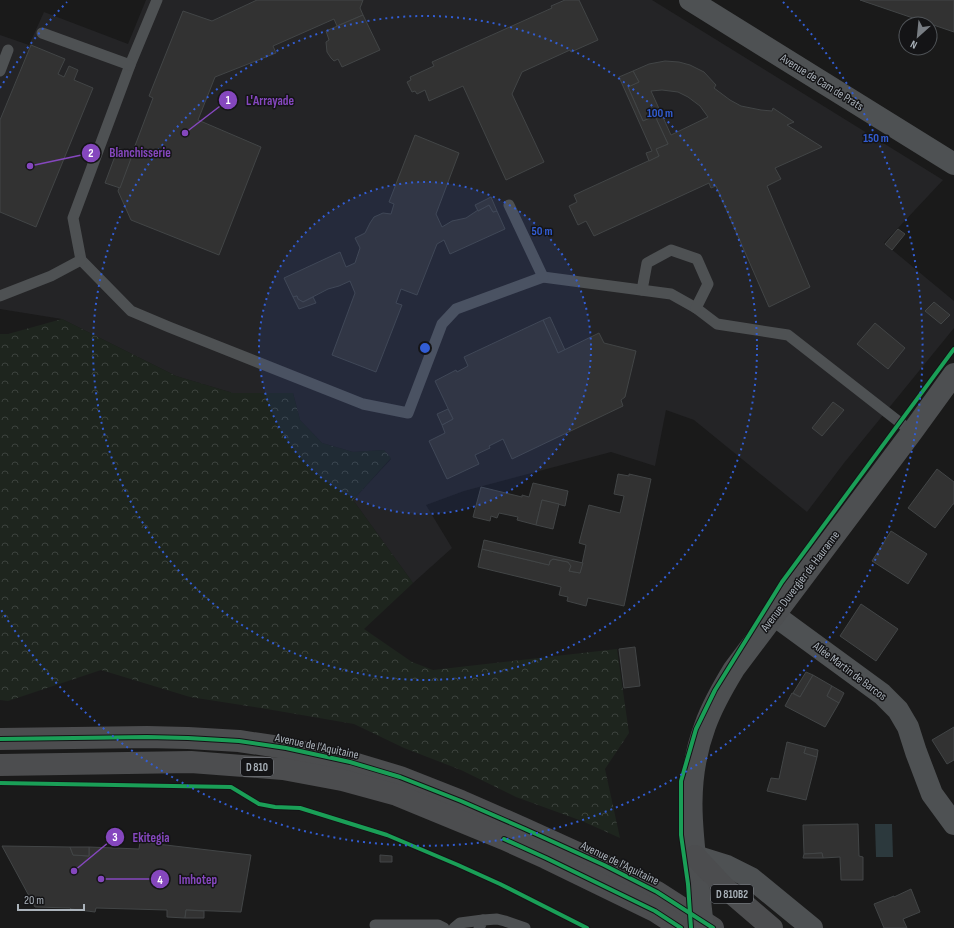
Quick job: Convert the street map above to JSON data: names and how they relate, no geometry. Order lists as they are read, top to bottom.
{
  "streets": {
    "main road": [
      "Avenue Duvergier de Hauranne",
      "Avenue de l'Aquitaine",
      "D 810",
      "D 810B2"
    ],
    "street": ["Avenue de Cam de Prats", "Allée Martin de Barcos"]
  },
  "crossings": [
    ["Avenue Duvergier de Hauranne", "Allée Martin de Barcos"],
    ["Avenue Duvergier de Hauranne", "D 810B2"]
  ],
  "places": [
    "L'Arrayade",
    "Blanchisserie",
    "Ekitegia",
    "Imhotep"
  ],
  "scale_bar": "20 m",
  "north": "bottom left",
  "rings": ["100 m", "150 m", "50 m"]
}
